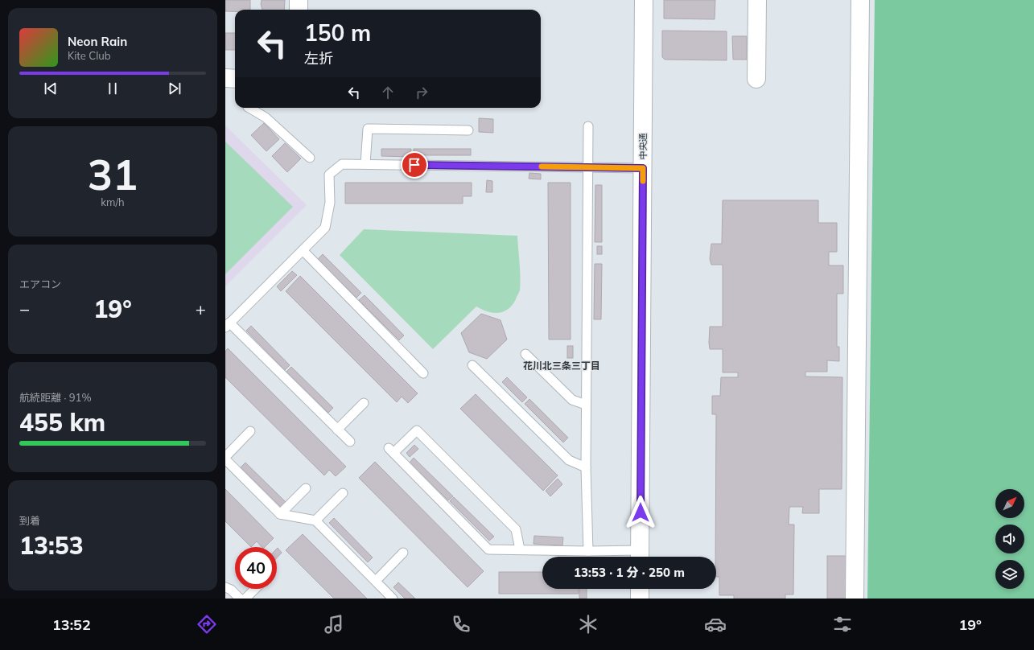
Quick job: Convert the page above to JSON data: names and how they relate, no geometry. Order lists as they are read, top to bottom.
{
  "streets": {
    "street": ["中央通"]
  },
  "districts": ["花川北三条三丁目"],
  "north": "top right",
  "page": {
    "turn": ["150 m", "左折"],
    "song": ["Neon Rain", "Kite Club"],
    "tile": [
      ["31", "km/h"],
      "エアコン",
      ["航続距離 · 91%", "455 km"],
      ["到着", "13:53"]
    ],
    "heat": ["−", "19°", "+"],
    "limit": "40",
    "trip": "13:53 · 1 分 · 250 m",
    "tabs": ["13:52", "19°"]
  }
}
